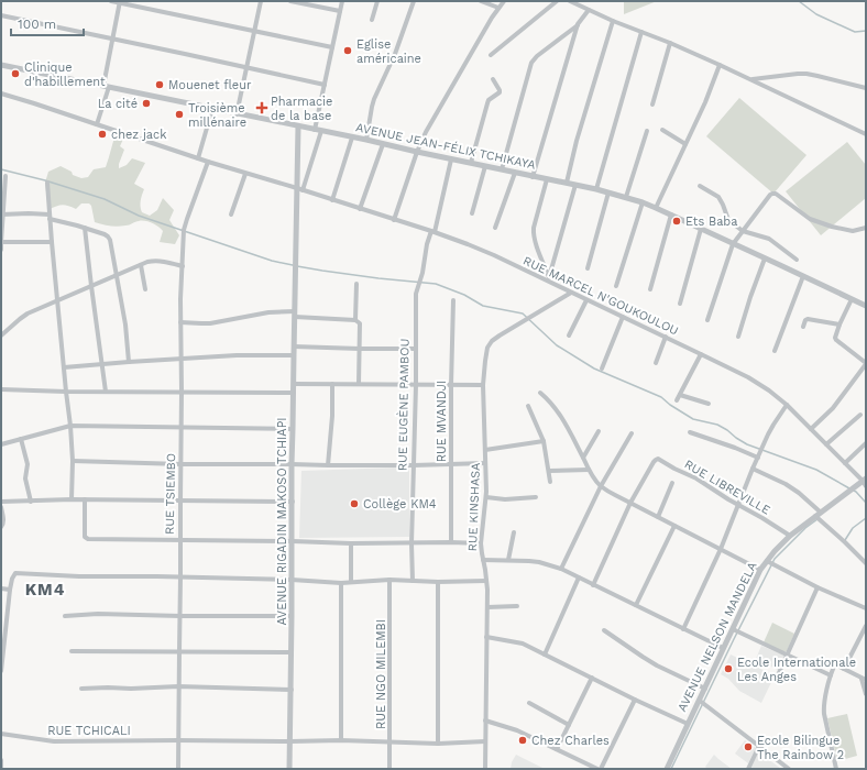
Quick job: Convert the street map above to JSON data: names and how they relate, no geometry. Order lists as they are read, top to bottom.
{
  "streets": {
    "street": [
      "AVENUE JEAN-FÉLIX TCHIKAYA",
      "RUE MARCEL N'GOUKOULOU",
      "RUE EUGÈNE PAMBOU",
      "RUE MVANDJI",
      "RUE LIBREVILLE",
      "RUE TSIEMBO",
      "RUE KINSHASA",
      "AVENUE RIGADIN MAKOSO TCHIAPI",
      "AVENUE NELSON MANDELA",
      "RUE NGO MILEMBI",
      "RUE TCHICALI"
    ]
  },
  "crossings": [
    ["AVENUE JEAN-FÉLIX TCHIKAYA", "RUE EUGÈNE PAMBOU"],
    ["AVENUE JEAN-FÉLIX TCHIKAYA", "AVENUE RIGADIN MAKOSO TCHIAPI"],
    ["RUE MARCEL N'GOUKOULOU", "RUE EUGÈNE PAMBOU"],
    ["RUE MARCEL N'GOUKOULOU", "RUE TSIEMBO"],
    ["RUE MARCEL N'GOUKOULOU", "RUE KINSHASA"],
    ["RUE MARCEL N'GOUKOULOU", "AVENUE RIGADIN MAKOSO TCHIAPI"],
    ["RUE MARCEL N'GOUKOULOU", "AVENUE NELSON MANDELA"],
    ["RUE LIBREVILLE", "AVENUE NELSON MANDELA"],
    ["RUE TSIEMBO", "RUE TCHICALI"],
    ["RUE KINSHASA", "RUE TCHICALI"],
    ["AVENUE RIGADIN MAKOSO TCHIAPI", "RUE TCHICALI"],
    ["RUE NGO MILEMBI", "RUE TCHICALI"]
  ],
  "districts": ["KM4"],
  "places": {
    "other": [
      "Eglise américaine",
      "Clinique d'habillement",
      "Mouenet fleur",
      "La cité",
      "Troisième millénaire",
      "chez jack",
      "Ets Baba",
      "Collège KM4",
      "Ecole Internationale Les Anges",
      "Chez Charles",
      "Ecole Bilingue The Rainbow 2"
    ],
    "health": ["Pharmacie de la base"]
  },
  "scale_bar": "100 m"
}
